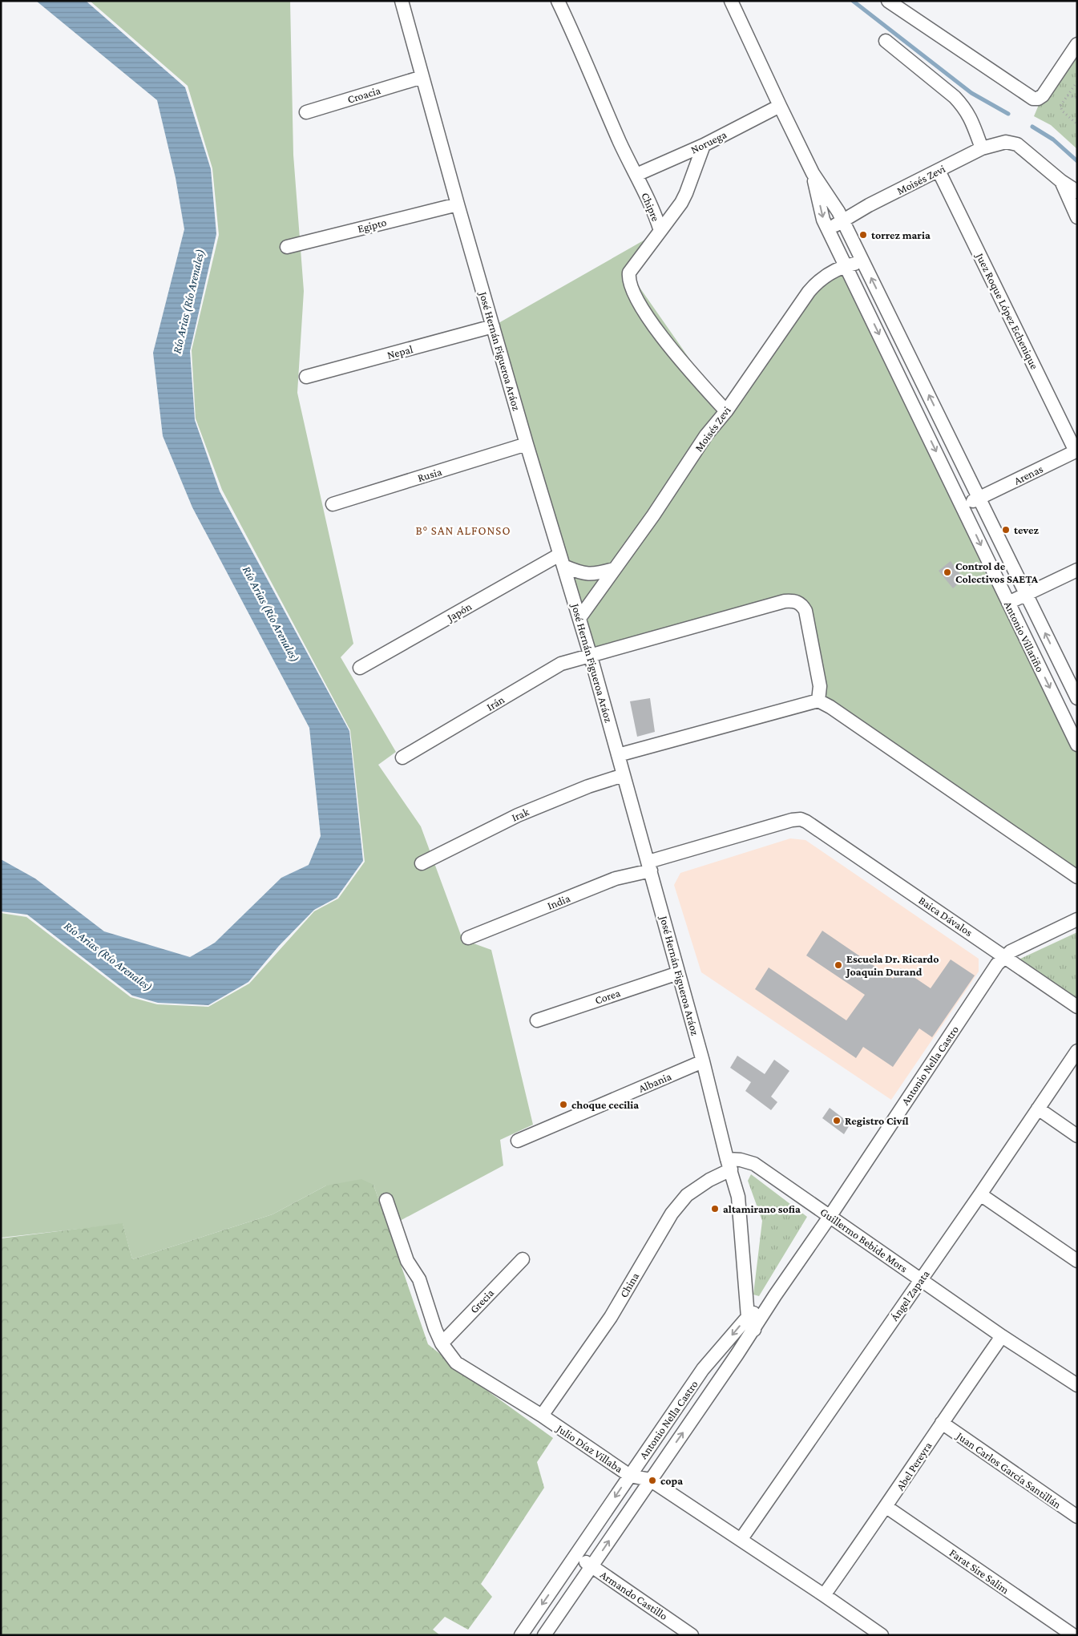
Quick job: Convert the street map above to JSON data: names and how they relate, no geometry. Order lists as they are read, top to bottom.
{
  "streets": {
    "street": [
      "Croacia",
      "Noruega",
      "Moisés Zevi",
      "Chipre",
      "Egipto",
      "Juez Roque López Echenique",
      "José Hernán Figueroa Aráoz",
      "Nepal",
      "Rusia",
      "Arenas",
      "Japón",
      "Antonio Villariño",
      "Irán",
      "Irak",
      "India",
      "Baica Dávalos",
      "Corea",
      "Antonio Nella Castro",
      "Albania",
      "Guillermo Bebide Mors",
      "China",
      "Ángel Zapata",
      "Grecia",
      "Julio Díaz Villaba",
      "Abel Pereyra",
      "Juan Carlos García Santillán",
      "Farat Sire Salim",
      "Armando Castillo"
    ]
  },
  "crossings": [
    ["Croacia", "José Hernán Figueroa Aráoz"],
    ["Noruega", "Chipre"],
    ["Moisés Zevi", "Chipre"],
    ["Moisés Zevi", "Juez Roque López Echenique"],
    ["Moisés Zevi", "José Hernán Figueroa Aráoz"],
    ["Moisés Zevi", "Antonio Villariño"],
    ["Egipto", "José Hernán Figueroa Aráoz"],
    ["Juez Roque López Echenique", "Arenas"],
    ["José Hernán Figueroa Aráoz", "Nepal"],
    ["José Hernán Figueroa Aráoz", "Rusia"],
    ["José Hernán Figueroa Aráoz", "Japón"],
    ["José Hernán Figueroa Aráoz", "Irán"],
    ["José Hernán Figueroa Aráoz", "Irak"],
    ["José Hernán Figueroa Aráoz", "India"],
    ["José Hernán Figueroa Aráoz", "Corea"],
    ["José Hernán Figueroa Aráoz", "Antonio Nella Castro"],
    ["José Hernán Figueroa Aráoz", "Albania"],
    ["José Hernán Figueroa Aráoz", "Guillermo Bebide Mors"],
    ["José Hernán Figueroa Aráoz", "China"],
    ["Arenas", "Antonio Villariño"],
    ["India", "Baica Dávalos"],
    ["Baica Dávalos", "Antonio Nella Castro"],
    ["Antonio Nella Castro", "Guillermo Bebide Mors"],
    ["Antonio Nella Castro", "Julio Díaz Villaba"],
    ["Antonio Nella Castro", "Armando Castillo"],
    ["Guillermo Bebide Mors", "China"],
    ["Guillermo Bebide Mors", "Ángel Zapata"],
    ["Guillermo Bebide Mors", "Abel Pereyra"],
    ["China", "Julio Díaz Villaba"],
    ["Ángel Zapata", "Julio Díaz Villaba"],
    ["Grecia", "Julio Díaz Villaba"],
    ["Julio Díaz Villaba", "Abel Pereyra"],
    ["Abel Pereyra", "Juan Carlos García Santillán"],
    ["Abel Pereyra", "Farat Sire Salim"]
  ],
  "districts": ["B° SAN ALFONSO"],
  "water": ["Río Arias (Río Arenales)"],
  "places": [
    "torrez maria",
    "tevez",
    "Control de Colectivos SAETA",
    "Escuela Dr. Ricardo Joaquin Durand",
    "choque cecilia",
    "Registro Civíl",
    "altamirano sofia",
    "copa"
  ]
}
